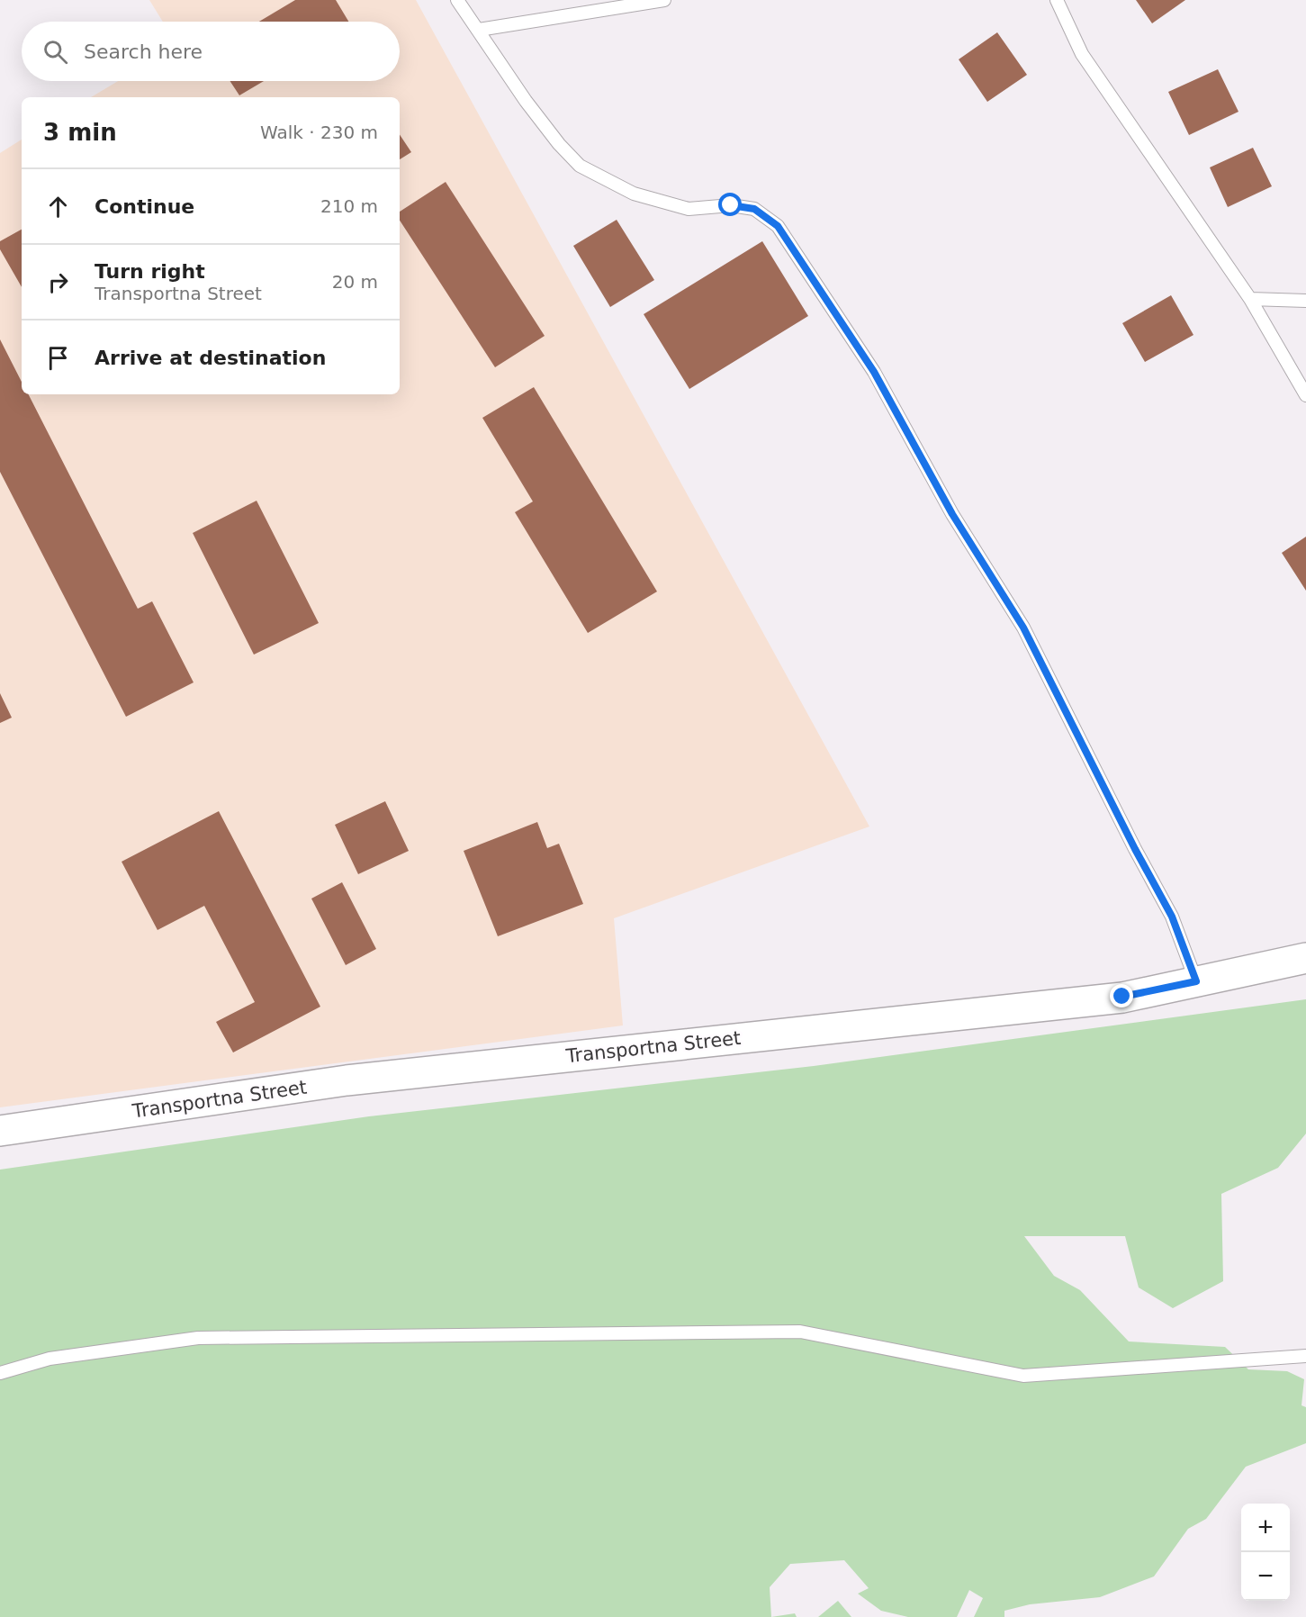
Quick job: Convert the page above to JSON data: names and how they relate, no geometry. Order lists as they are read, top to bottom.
{
  "streets": {
    "street": ["Transportna Street"]
  },
  "page": {
    "search": "Search here",
    "heading": ["3 min", "Walk · 230 m"],
    "list": [
      ["Continue", "210 m"],
      ["Turn right", "Transportna Street", "20 m"],
      "Arrive at destination"
    ],
    "map_buttons": ["+", "−"]
  }
}
